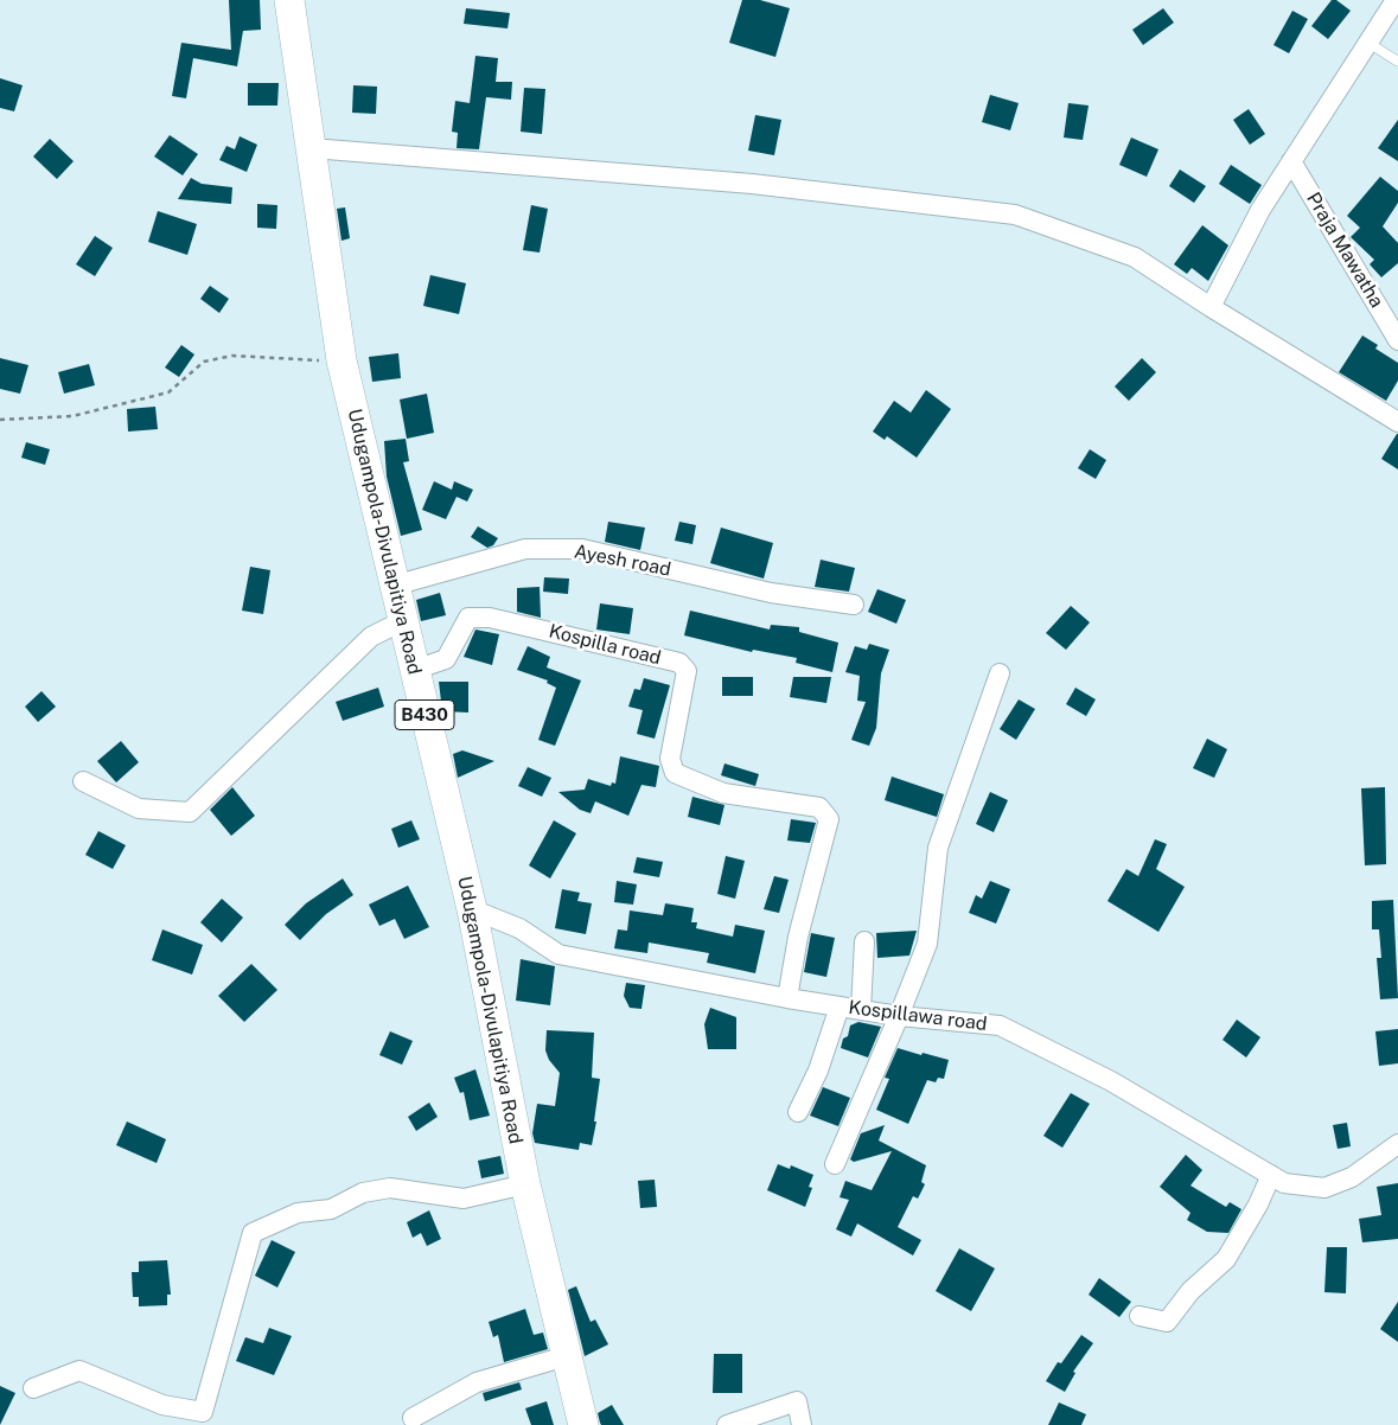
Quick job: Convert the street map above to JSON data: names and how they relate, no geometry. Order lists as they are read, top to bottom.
{
  "streets": {
    "main road": ["Udugampola-Divulapitiya Road", "B430"],
    "street": [
      "Praja Mawatha",
      "Ayesh road",
      "Kospilla road",
      "Kospillawa road"
    ]
  },
  "crossings": [
    ["Udugampola-Divulapitiya Road", "Ayesh road"],
    ["Udugampola-Divulapitiya Road", "Kospilla road"],
    ["Udugampola-Divulapitiya Road", "Kospillawa road"],
    ["Kospilla road", "Kospillawa road"]
  ]
}
